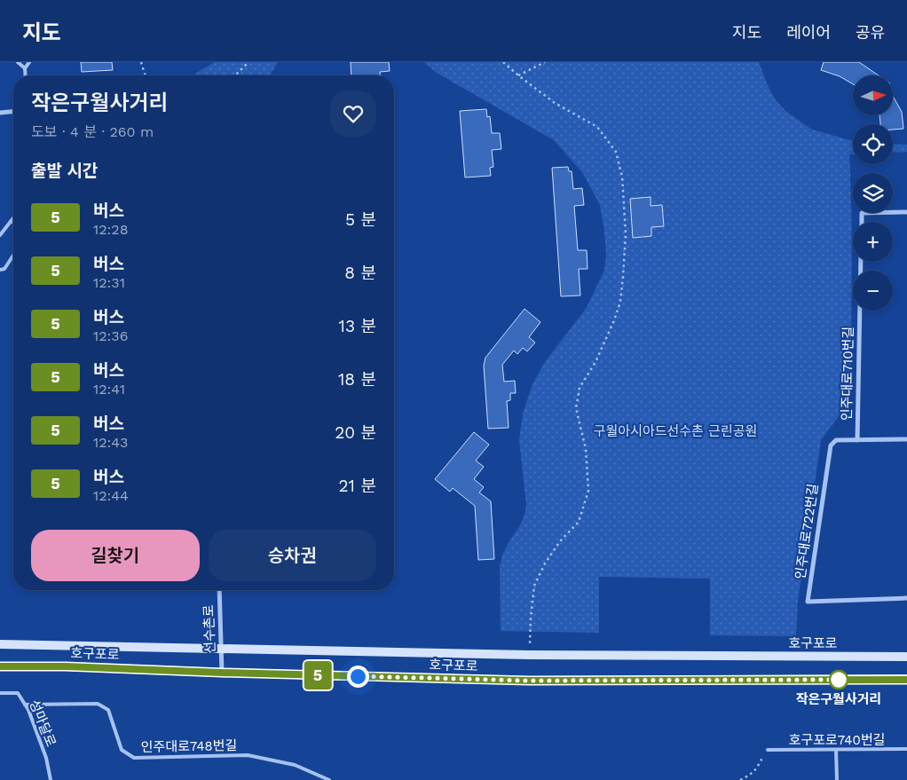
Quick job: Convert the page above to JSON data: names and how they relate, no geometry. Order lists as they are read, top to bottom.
{
  "streets": {
    "main road": ["호구포로"],
    "street": ["인주대로710번길", "인주대로722번길", "선수촌로"],
    "lane": ["성마달로", "호구포로740번길", "인주대로748번길"]
  },
  "crossings": [
    ["인주대로710번길", "인주대로722번길"],
    ["선수촌로", "호구포로"],
    ["성마달로", "인주대로748번길"]
  ],
  "parks": ["구월아시아드선수촌 근린공원"],
  "places": ["작은구월사거리"],
  "lines": ["bus line 5"],
  "north": "right",
  "page": {
    "header": "지도",
    "nav": ["지도", "레이어", "공유"],
    "on_map": "5",
    "map_buttons": ["+", "−"],
    "heading": [
      ["작은구월사거리", "도보 · 4 분 · 260 m"],
      "출발 시간"
    ],
    "list": [
      {
        "mark": "5",
        "name": "버스",
        "note": "12:28",
        "value": "5 분"
      },
      {
        "mark": "5",
        "name": "버스",
        "note": "12:31",
        "value": "8 분"
      },
      {
        "mark": "5",
        "name": "버스",
        "note": "12:36",
        "value": "13 분"
      },
      {
        "mark": "5",
        "name": "버스",
        "note": "12:41",
        "value": "18 분"
      },
      {
        "mark": "5",
        "name": "버스",
        "note": "12:43",
        "value": "20 분"
      },
      {
        "mark": "5",
        "name": "버스",
        "note": "12:44",
        "value": "21 분"
      }
    ],
    "buttons": ["길찾기", "승차권"]
  }
}
